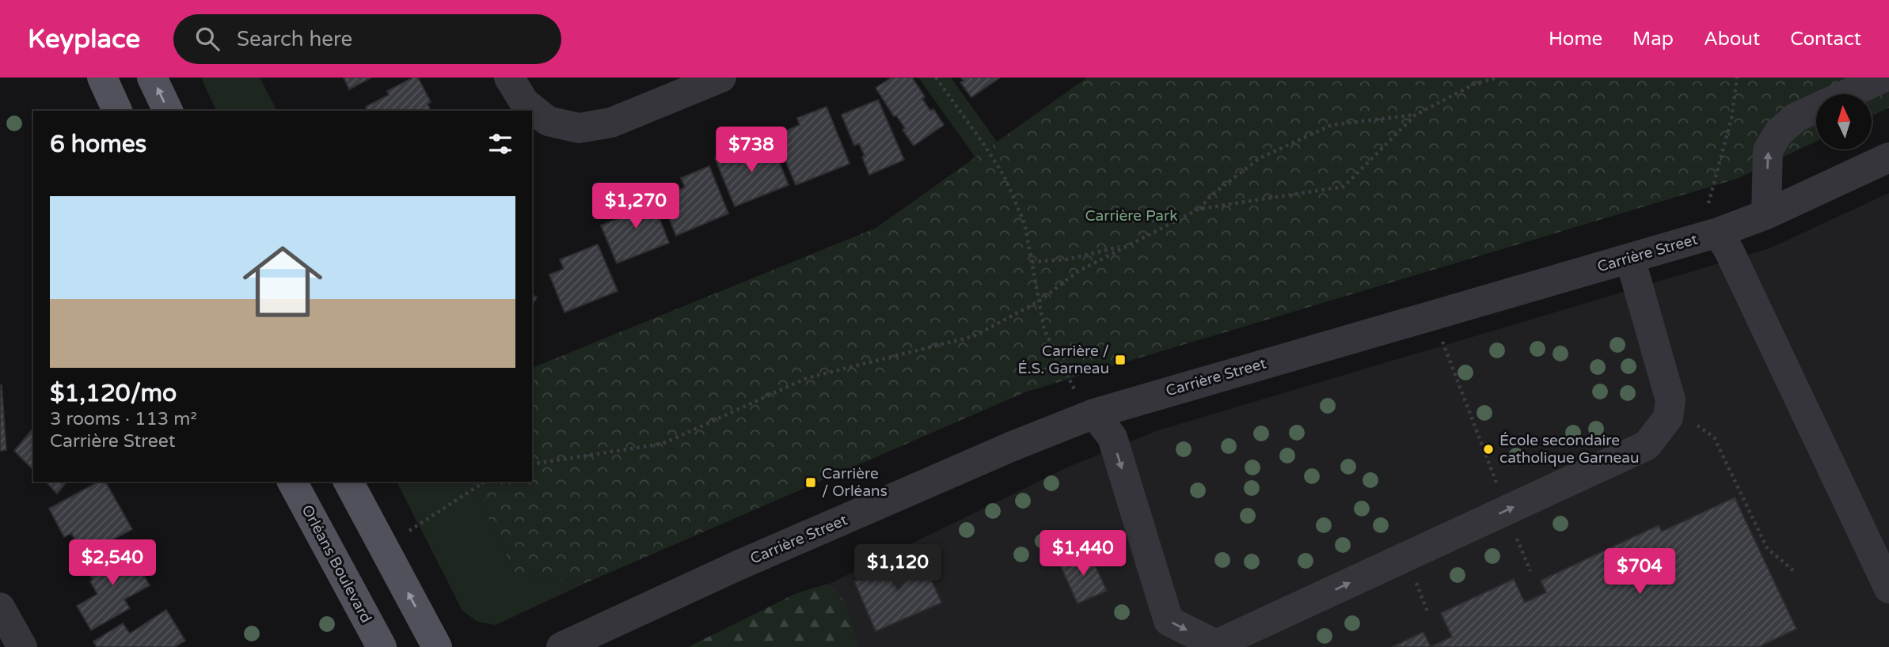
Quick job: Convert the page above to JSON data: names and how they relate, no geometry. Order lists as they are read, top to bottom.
{
  "streets": {
    "main road": ["Orléans Boulevard"],
    "street": ["Carrière Street"]
  },
  "parks": ["Carrière Park"],
  "places": {
    "transit": ["Carrière / É.S. Garneau", "Carrière / Orléans"],
    "other": ["École secondaire catholique Garneau"]
  },
  "north": "top",
  "page": {
    "header": "Keyplace",
    "search": "Search here",
    "nav": [
      "Home",
      "Map",
      "About",
      "Contact"
    ],
    "heading": "6 homes",
    "price": [
      "$738",
      "$1,270",
      "$1,440",
      "$2,540",
      "$1,120",
      "$704"
    ],
    "list": [
      {
        "name": "$1,120/mo",
        "note": "3 rooms · 113 m² · Carrière Street"
      }
    ]
  }
}
